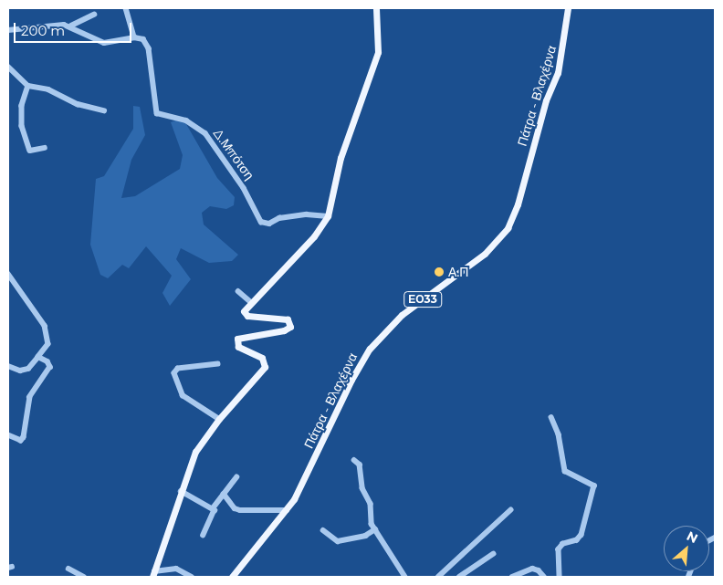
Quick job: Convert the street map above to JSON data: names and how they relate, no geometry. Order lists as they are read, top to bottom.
{
  "streets": {
    "main road": ["Πάτρα - Βλαχέρνα", "ΕΟ33"],
    "street": ["Δ.Μπότση"]
  },
  "places": ["Α.Π"],
  "scale_bar": "200 m",
  "north": "top right"
}
